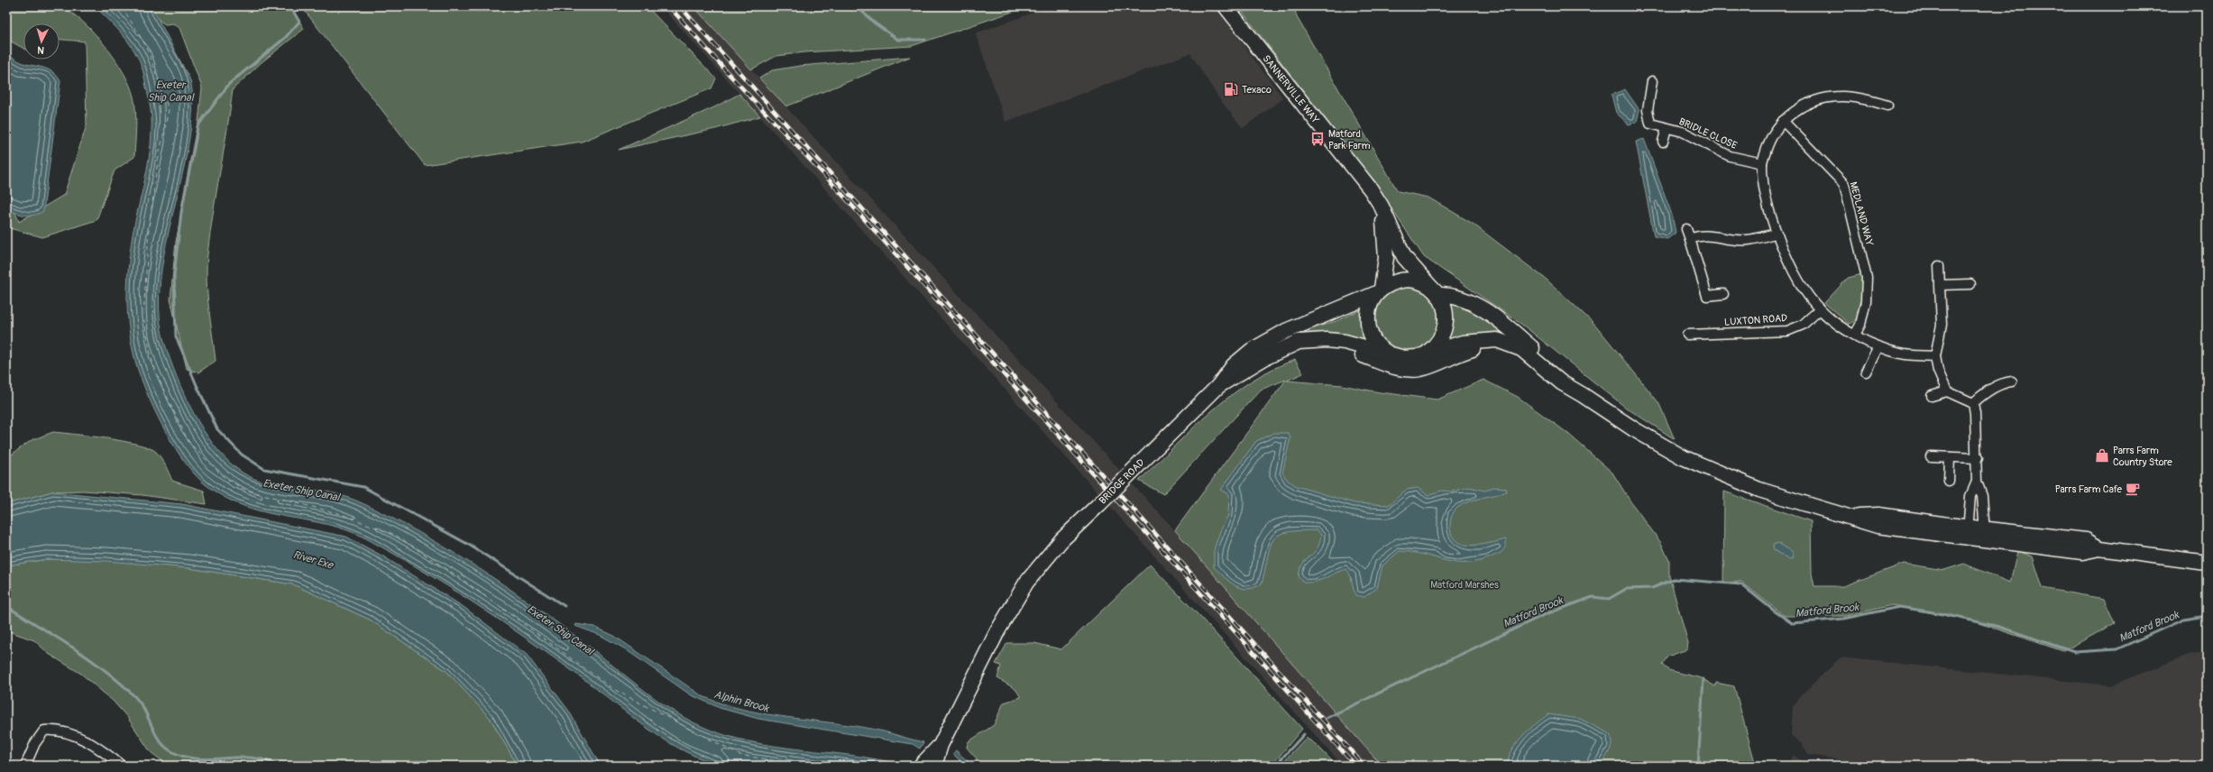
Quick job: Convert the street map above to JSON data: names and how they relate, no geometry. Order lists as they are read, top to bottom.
{
  "streets": {
    "main road": ["SANNERVILLE WAY", "BRIDGE ROAD"],
    "street": ["BRIDLE CLOSE", "MEDLAND WAY", "LUXTON ROAD"]
  },
  "crossings": [
    ["SANNERVILLE WAY", "BRIDGE ROAD"]
  ],
  "water": [
    "Exeter Ship Canal",
    "River Exe",
    "Matford Brook",
    "Alphin Brook"
  ],
  "parks": ["Matford Marshes"],
  "places": {
    "fuel station": ["Texaco"],
    "bus stop": ["Matford Park Farm"],
    "shop": ["Parrs Farm Country Store"],
    "cafe": ["Parrs Farm Cafe"]
  },
  "north": "bottom"
}
